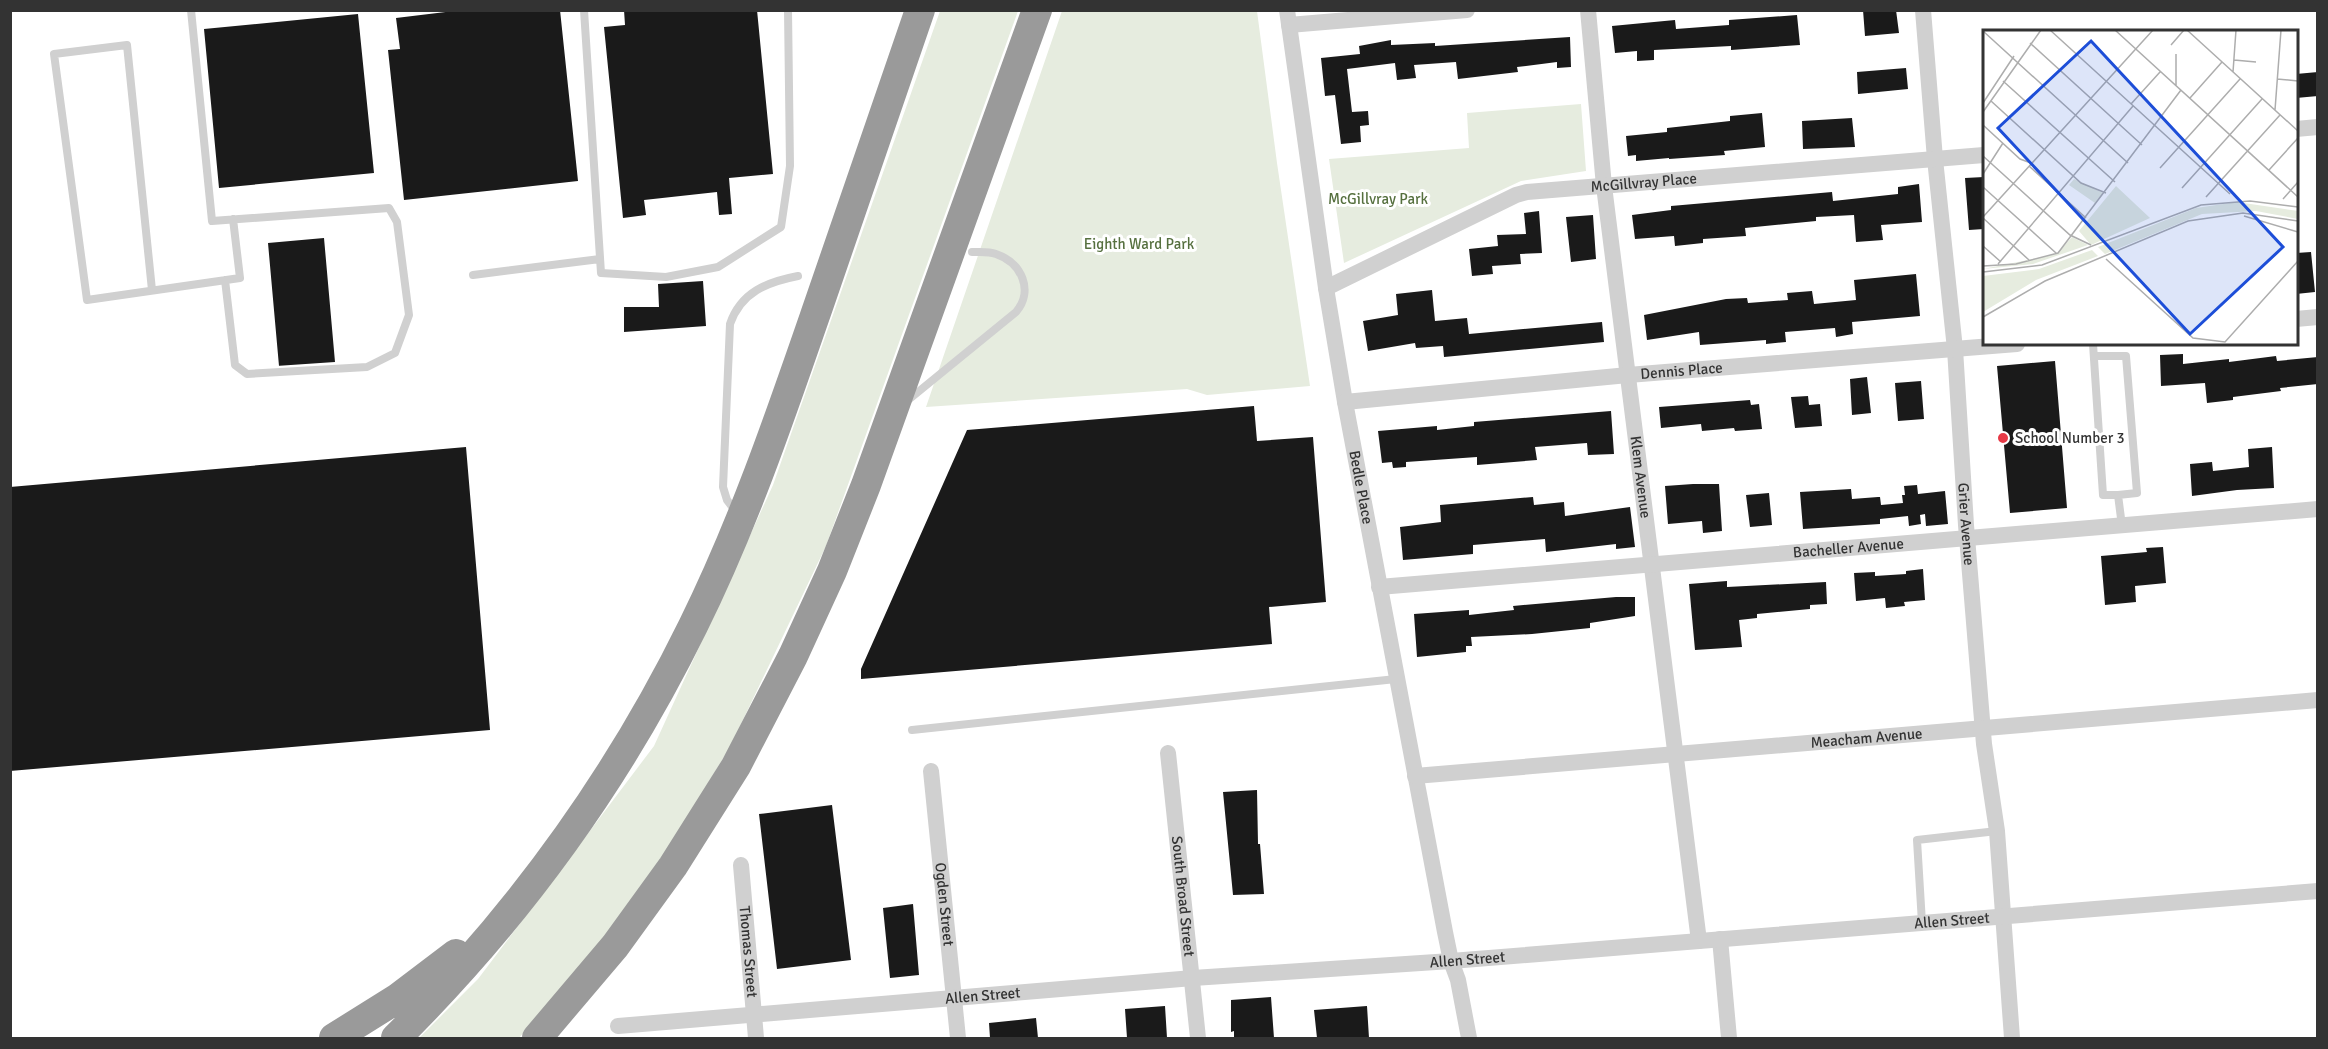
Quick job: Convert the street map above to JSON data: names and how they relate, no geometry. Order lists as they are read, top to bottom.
{
  "streets": {
    "street": [
      "McGillvray Place",
      "Dennis Place",
      "Klem Avenue",
      "Bedle Place",
      "Grier Avenue",
      "Bacheller Avenue",
      "Meacham Avenue",
      "South Broad Street",
      "Ogden Street",
      "Allen Street",
      "Thomas Street"
    ]
  },
  "crossings": [
    ["McGillvray Place", "Klem Avenue"],
    ["McGillvray Place", "Bedle Place"],
    ["McGillvray Place", "Grier Avenue"],
    ["Dennis Place", "Klem Avenue"],
    ["Dennis Place", "Bedle Place"],
    ["Dennis Place", "Grier Avenue"],
    ["Klem Avenue", "Bacheller Avenue"],
    ["Klem Avenue", "Meacham Avenue"],
    ["Klem Avenue", "Allen Street"],
    ["Bedle Place", "Bacheller Avenue"],
    ["Bedle Place", "Meacham Avenue"],
    ["Bedle Place", "Allen Street"],
    ["Grier Avenue", "Bacheller Avenue"],
    ["Grier Avenue", "Meacham Avenue"],
    ["Grier Avenue", "Allen Street"],
    ["South Broad Street", "Allen Street"],
    ["Ogden Street", "Allen Street"],
    ["Allen Street", "Thomas Street"]
  ],
  "parks": ["McGillvray Park", "Eighth Ward Park"],
  "places": ["School Number 3"]
}
